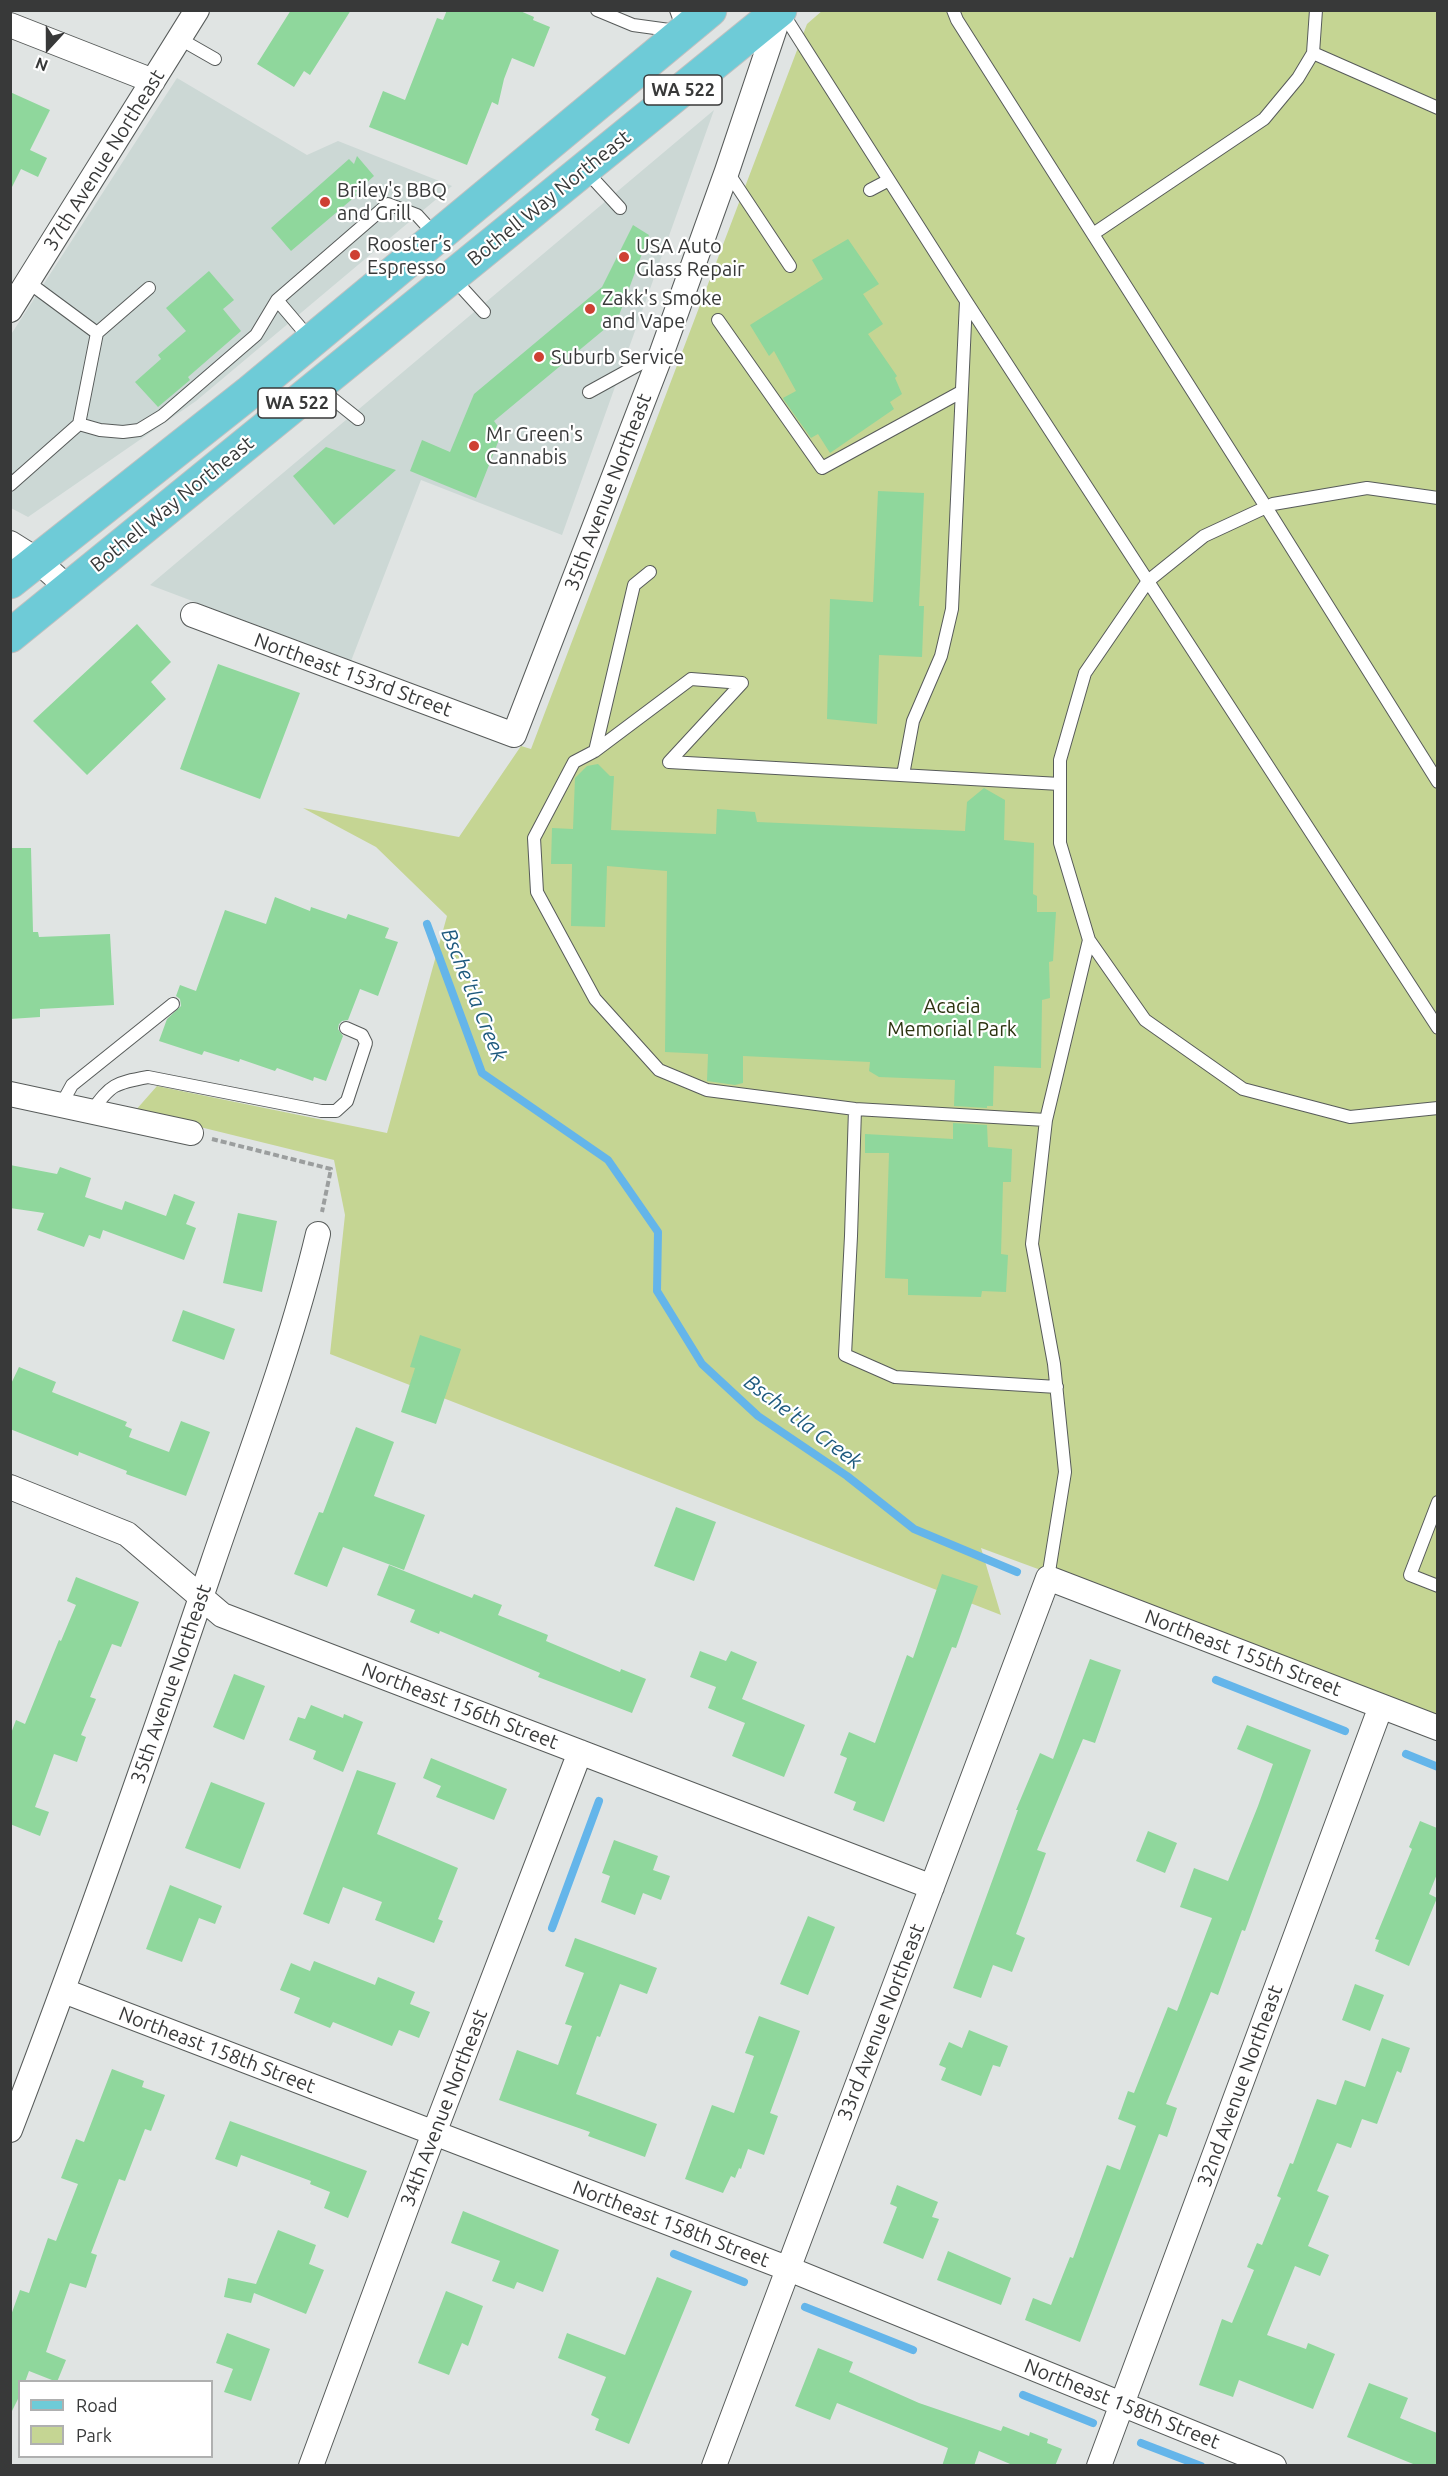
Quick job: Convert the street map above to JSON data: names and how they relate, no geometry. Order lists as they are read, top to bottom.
{
  "streets": {
    "main road": ["WA 522", "Bothell Way Northeast"],
    "street": [
      "37th Avenue Northeast",
      "35th Avenue Northeast",
      "Northeast 153rd Street",
      "Northeast 155th Street",
      "Northeast 156th Street",
      "33rd Avenue Northeast",
      "Northeast 158th Street",
      "32nd Avenue Northeast",
      "34th Avenue Northeast"
    ]
  },
  "crossings": [
    ["Bothell Way Northeast", "35th Avenue Northeast"],
    ["35th Avenue Northeast", "Northeast 153rd Street"],
    ["35th Avenue Northeast", "Northeast 156th Street"],
    ["35th Avenue Northeast", "Northeast 158th Street"],
    ["Northeast 155th Street", "33rd Avenue Northeast"],
    ["Northeast 155th Street", "32nd Avenue Northeast"],
    ["Northeast 156th Street", "33rd Avenue Northeast"],
    ["Northeast 156th Street", "34th Avenue Northeast"],
    ["33rd Avenue Northeast", "Northeast 158th Street"],
    ["Northeast 158th Street", "32nd Avenue Northeast"],
    ["Northeast 158th Street", "34th Avenue Northeast"]
  ],
  "water": ["Bsche'tla Creek"],
  "parks": ["Acacia Memorial Park"],
  "places": [
    "Briley's BBQ and Grill",
    "Rooster’s Espresso",
    "USA Auto Glass Repair",
    "Zakk's Smoke and Vape",
    "Suburb Service",
    "Mr Green's Cannabis"
  ],
  "legend": ["Road", "Park"],
  "north": "bottom"
}
